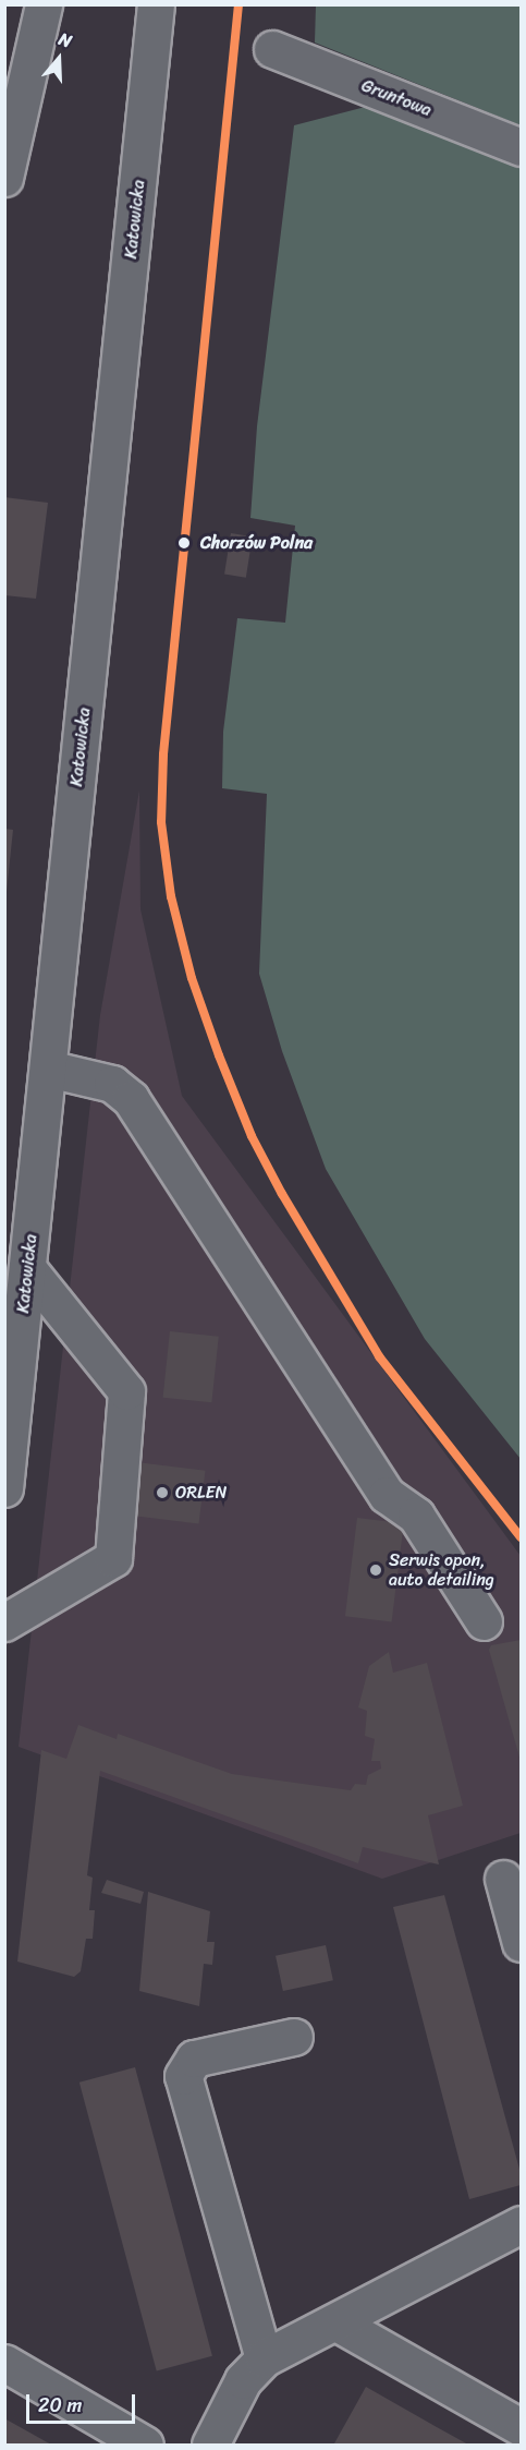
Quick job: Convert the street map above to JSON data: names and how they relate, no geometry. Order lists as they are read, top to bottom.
{
  "streets": {
    "street": ["Gruntowa", "Katowicka"]
  },
  "places": ["Chorzów Polna", "ORLEN", "Serwis opon, auto detailing"],
  "scale_bar": "20 m",
  "north": "top"
}
